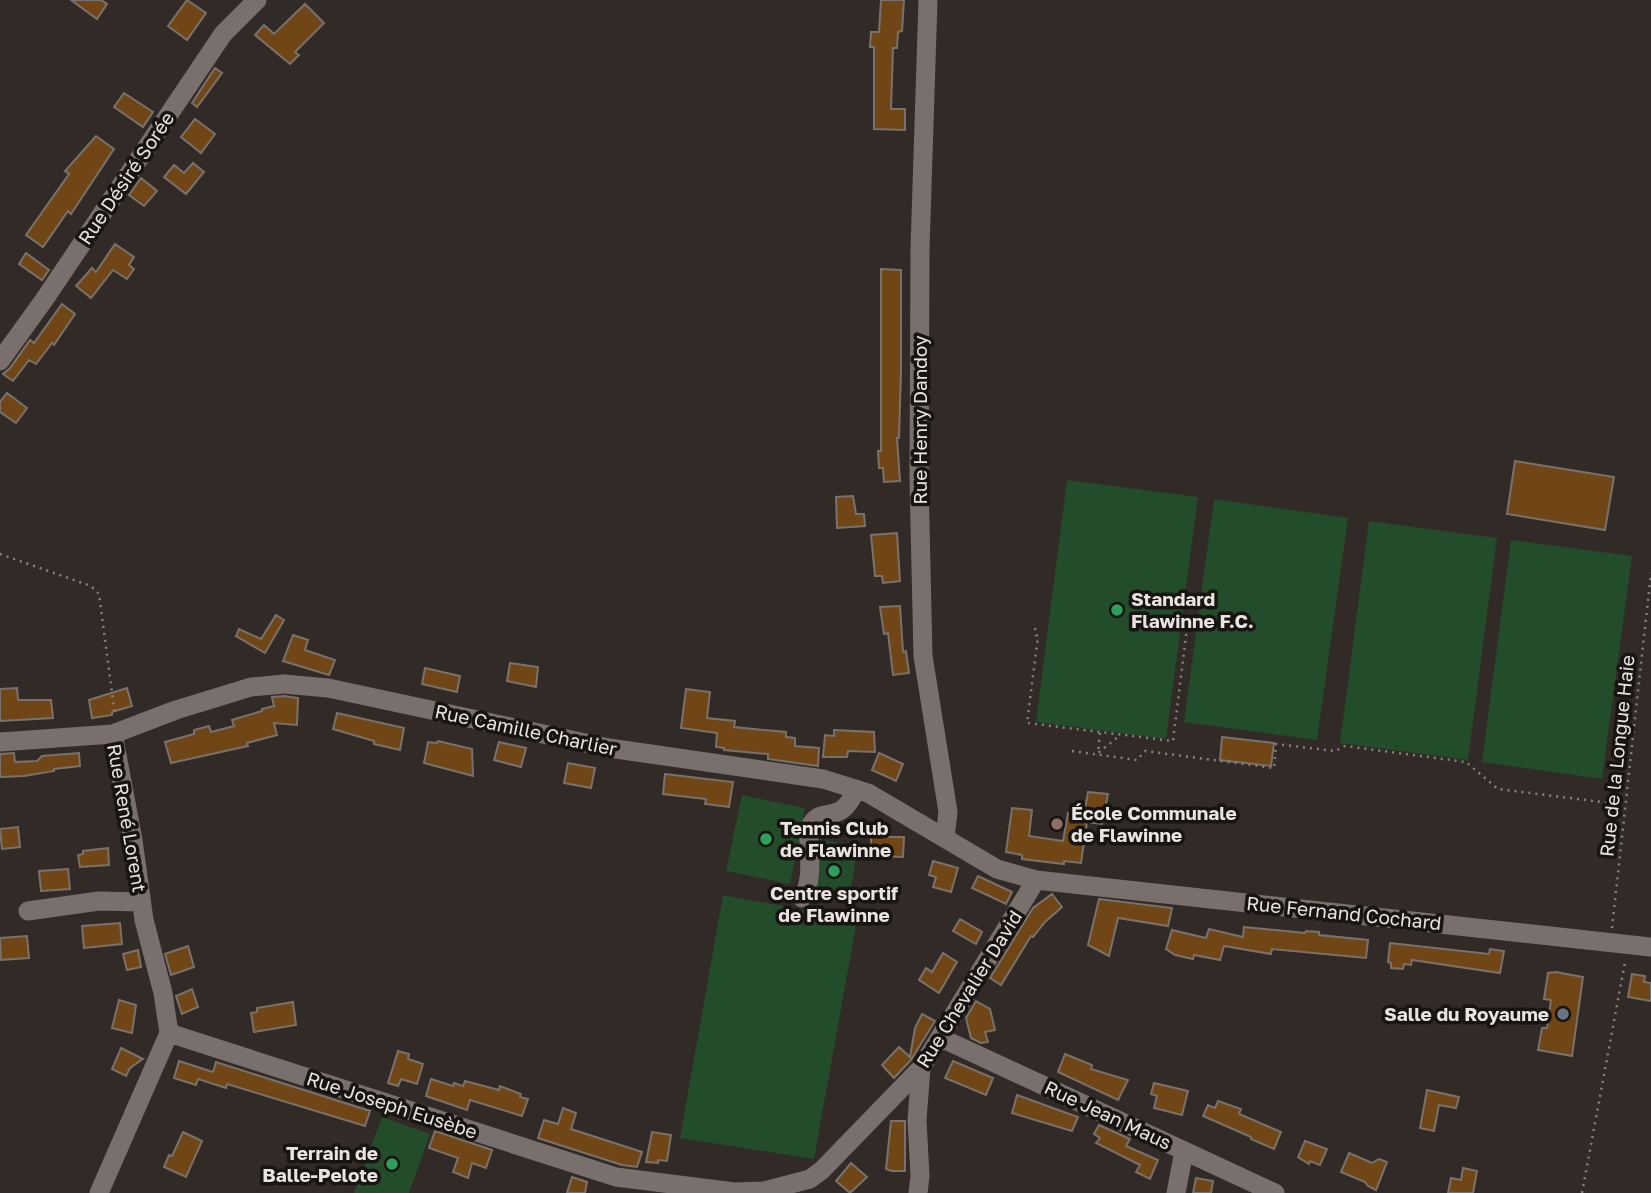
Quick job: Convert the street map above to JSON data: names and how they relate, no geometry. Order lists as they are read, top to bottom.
{
  "streets": {
    "street": [
      "Rue Désiré Sorée",
      "Rue Henry Dandoy",
      "Rue Camille Charlier",
      "Rue René Lorent",
      "Rue Fernand Cochard",
      "Rue Chevalier David",
      "Rue Joseph Eusèbe",
      "Rue Jean Maus"
    ],
    "path": ["Rue de la Longue Haie"]
  },
  "crossings": [
    ["Rue Henry Dandoy", "Rue Camille Charlier"],
    ["Rue Camille Charlier", "Rue René Lorent"],
    ["Rue Camille Charlier", "Rue Fernand Cochard"],
    ["Rue Camille Charlier", "Rue Chevalier David"],
    ["Rue de la Longue Haie", "Rue Fernand Cochard"],
    ["Rue René Lorent", "Rue Joseph Eusèbe"],
    ["Rue Fernand Cochard", "Rue Chevalier David"],
    ["Rue Chevalier David", "Rue Joseph Eusèbe"],
    ["Rue Chevalier David", "Rue Jean Maus"]
  ],
  "places": [
    "Standard Flawinne F.C.",
    "École Communale de Flawinne",
    "Tennis Club de Flawinne",
    "Centre sportif de Flawinne",
    "Salle du Royaume",
    "Terrain de Balle-Pelote"
  ]
}
